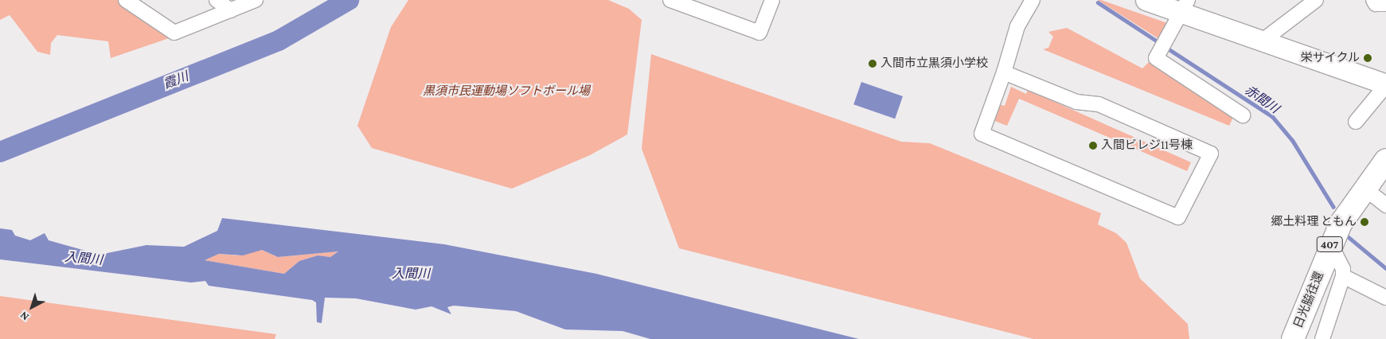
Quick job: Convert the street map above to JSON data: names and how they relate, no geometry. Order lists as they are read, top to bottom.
{
  "streets": {
    "highway": ["407", "日光脇往還"]
  },
  "water": ["霞川", "赤間川", "入間川"],
  "parks": ["黒須市民運動場ソフトボール場"],
  "places": [
    "栄サイクル",
    "入間市立黒須小学校",
    "入間ビレジ11号棟",
    "郷土料理 ともん"
  ],
  "north": "bottom left"
}
